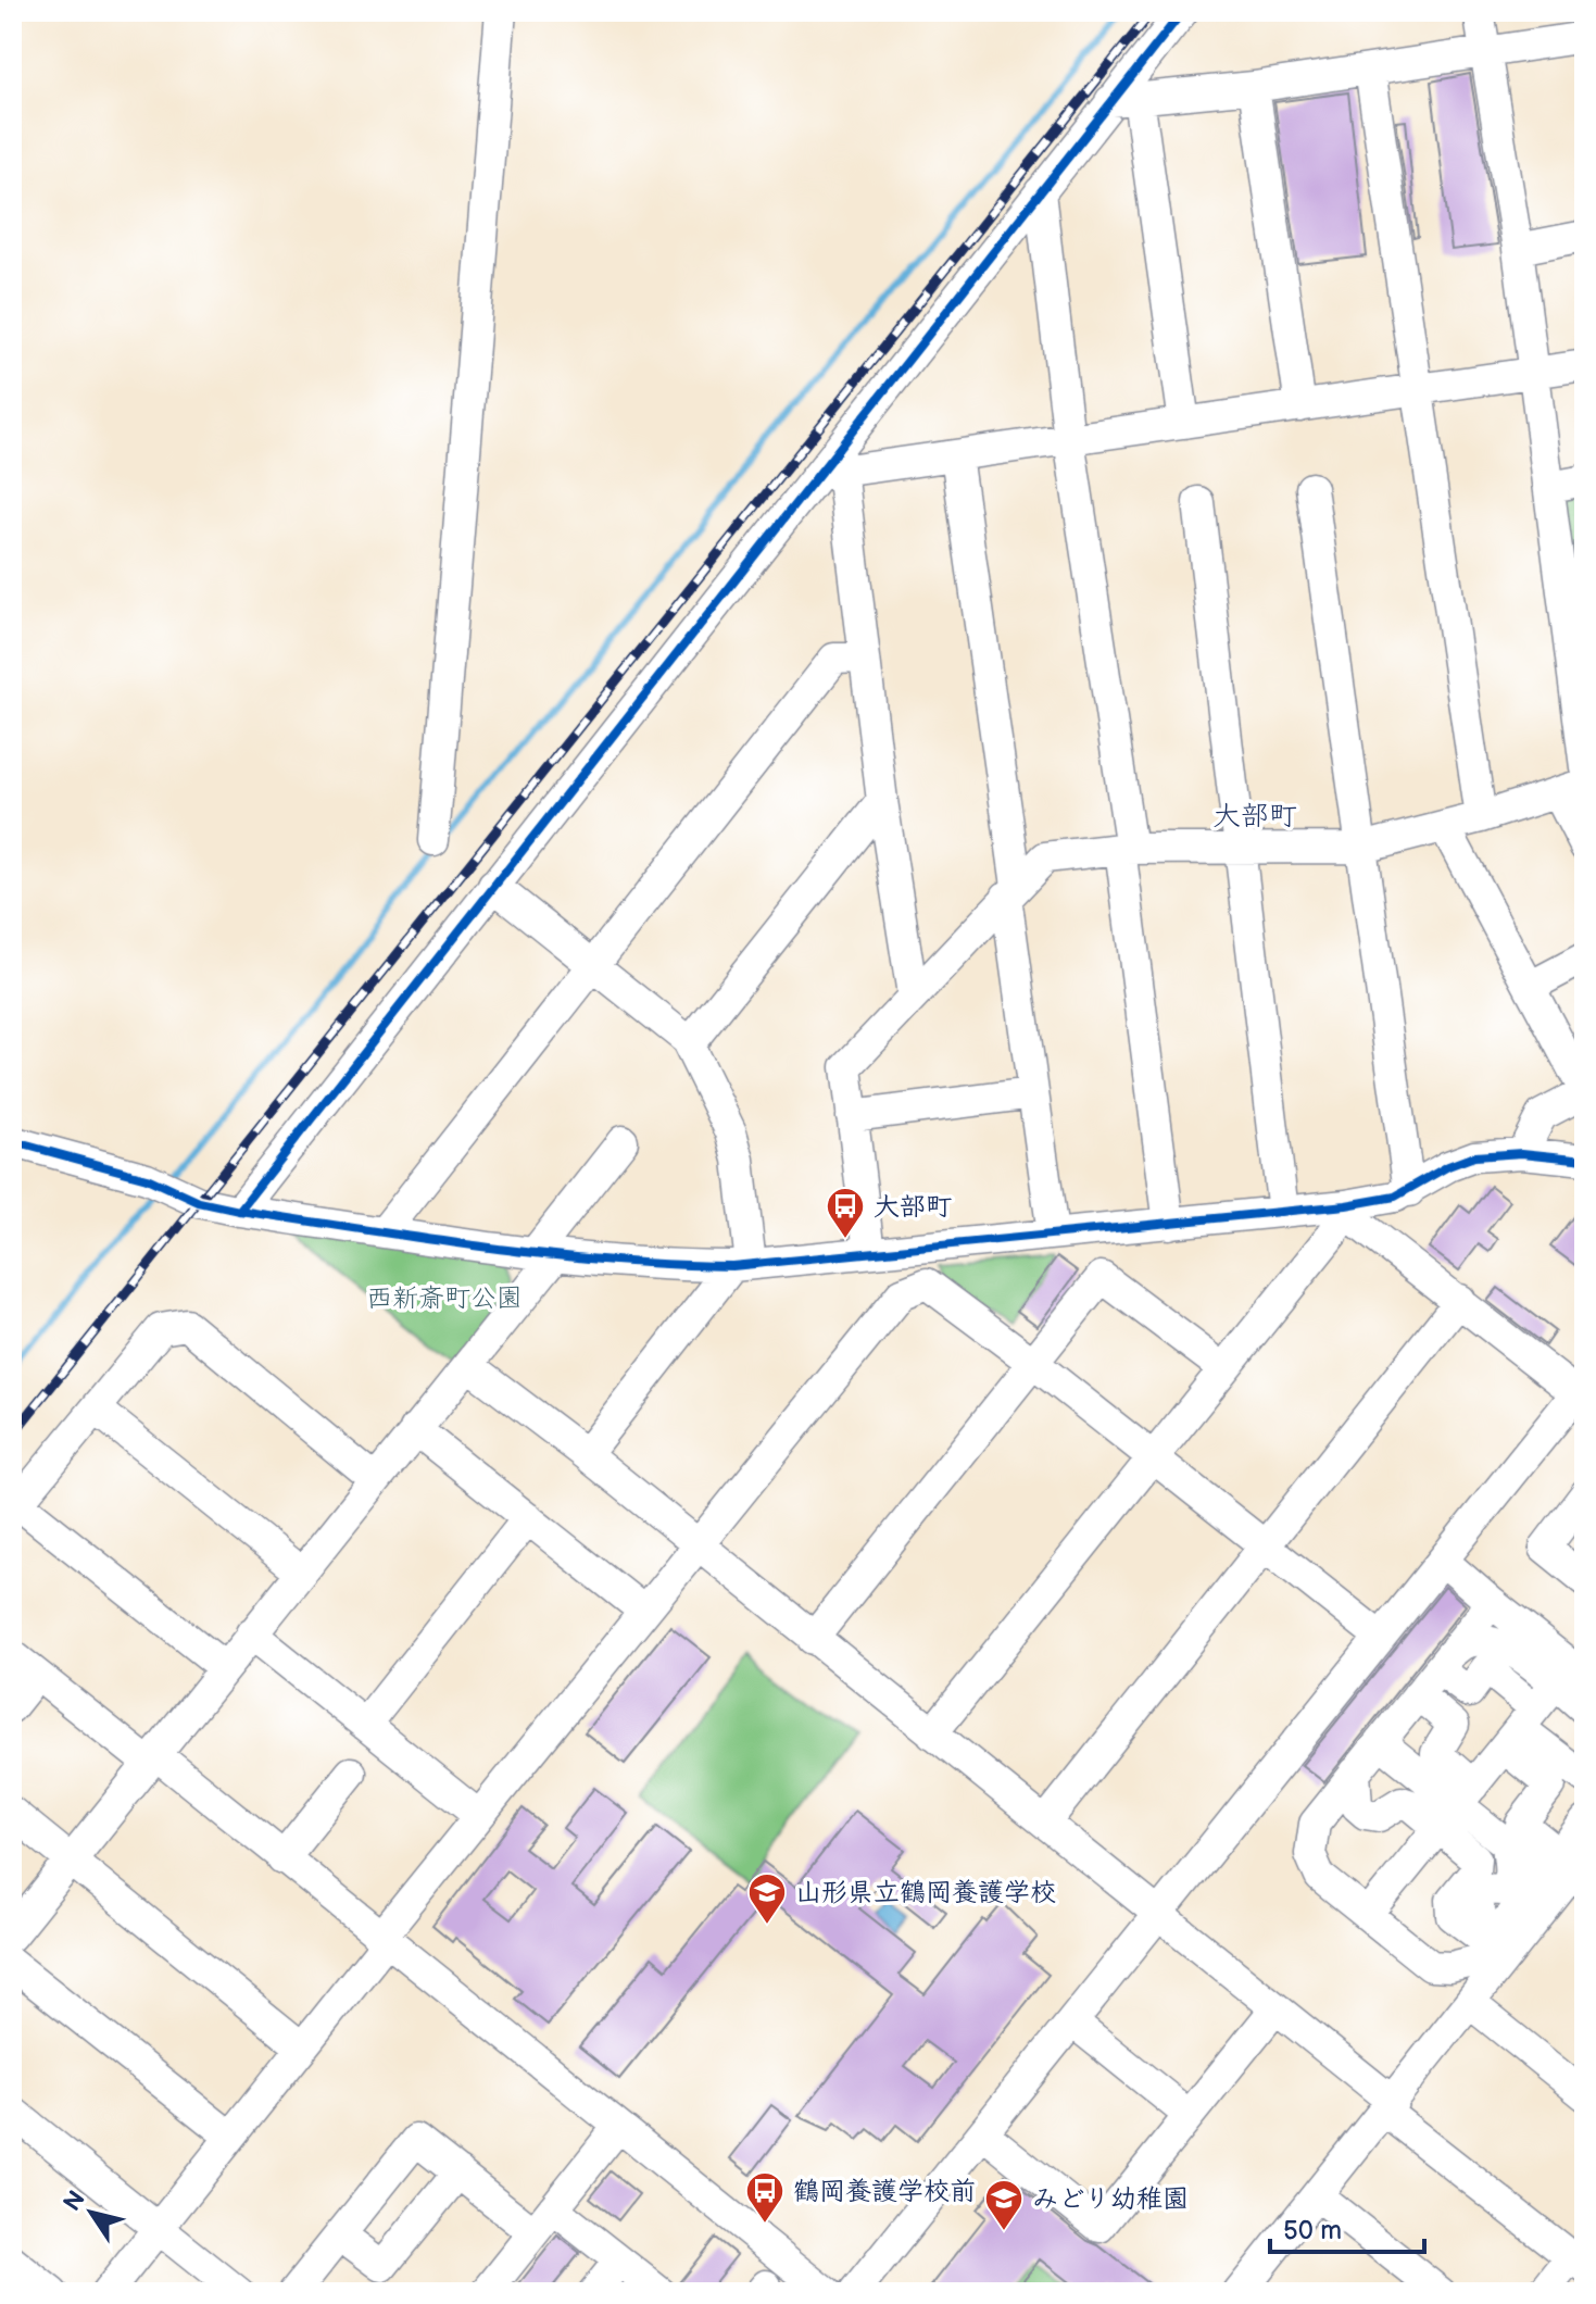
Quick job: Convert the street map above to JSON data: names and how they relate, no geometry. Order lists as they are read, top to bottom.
{
  "districts": ["大部町"],
  "parks": ["西新斎町公園"],
  "places": {
    "bus stop": ["大部町", "鶴岡養護学校前"],
    "school or university": ["山形県立鶴岡養護学校", "みどり幼稚園"]
  },
  "scale_bar": "50 m",
  "north": "top left"
}
